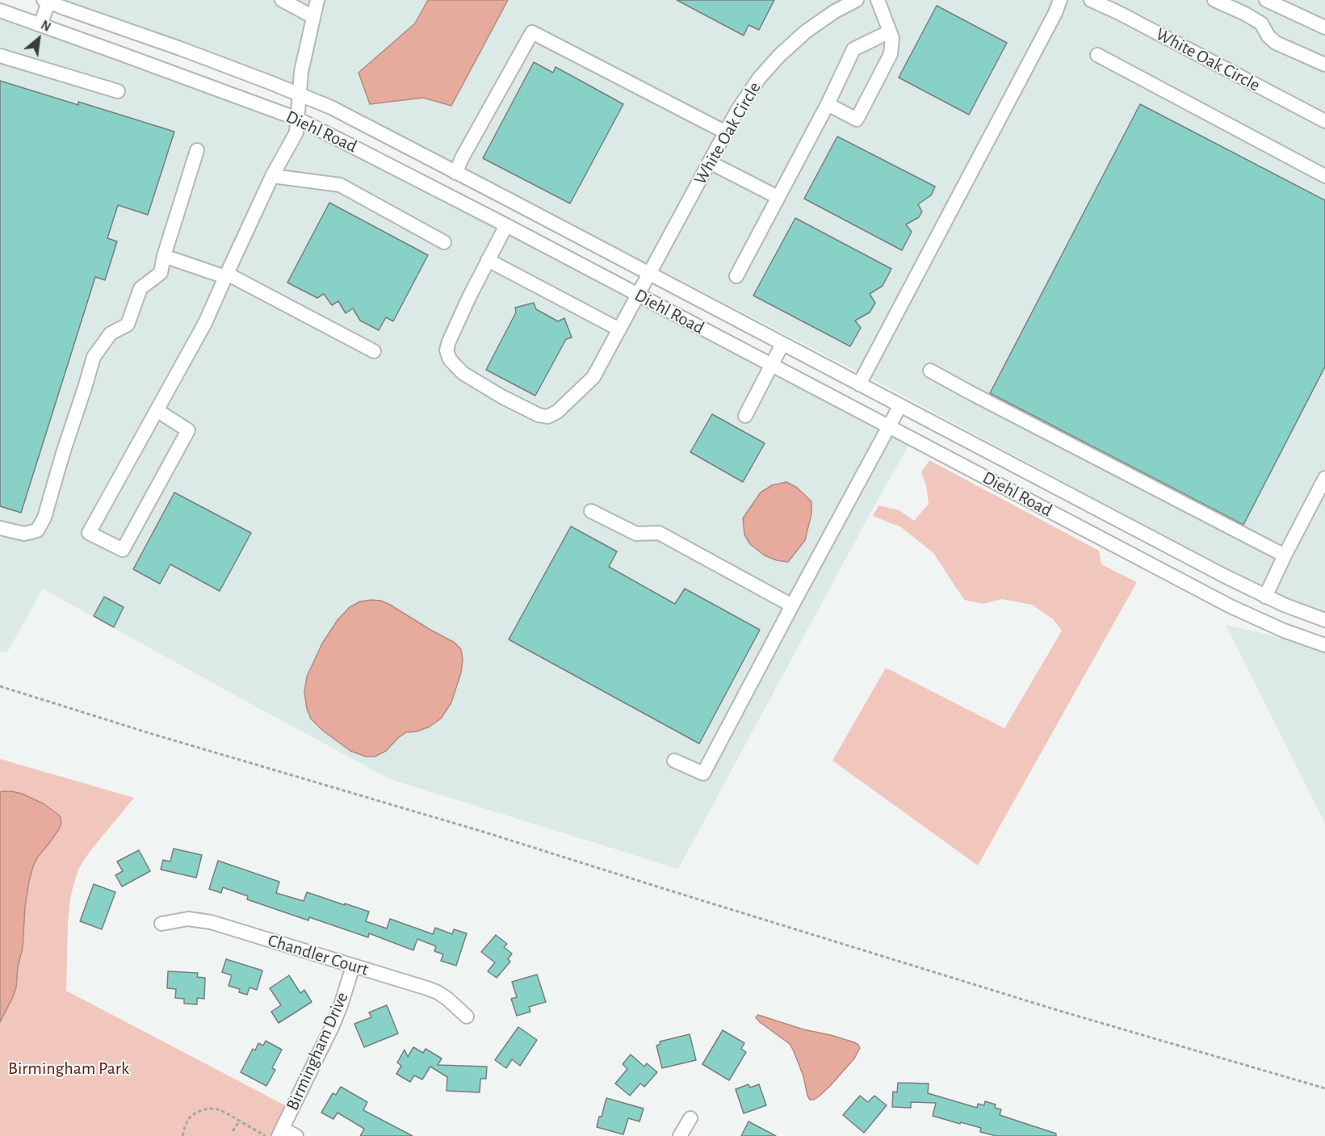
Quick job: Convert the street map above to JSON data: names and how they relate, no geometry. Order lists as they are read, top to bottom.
{
  "streets": {
    "street": [
      "White Oak Circle",
      "Diehl Road",
      "Chandler Court",
      "Birmingham Drive"
    ]
  },
  "crossings": [
    ["White Oak Circle", "Diehl Road"],
    ["Chandler Court", "Birmingham Drive"]
  ],
  "parks": ["Birmingham Park"],
  "north": "top right"
}
